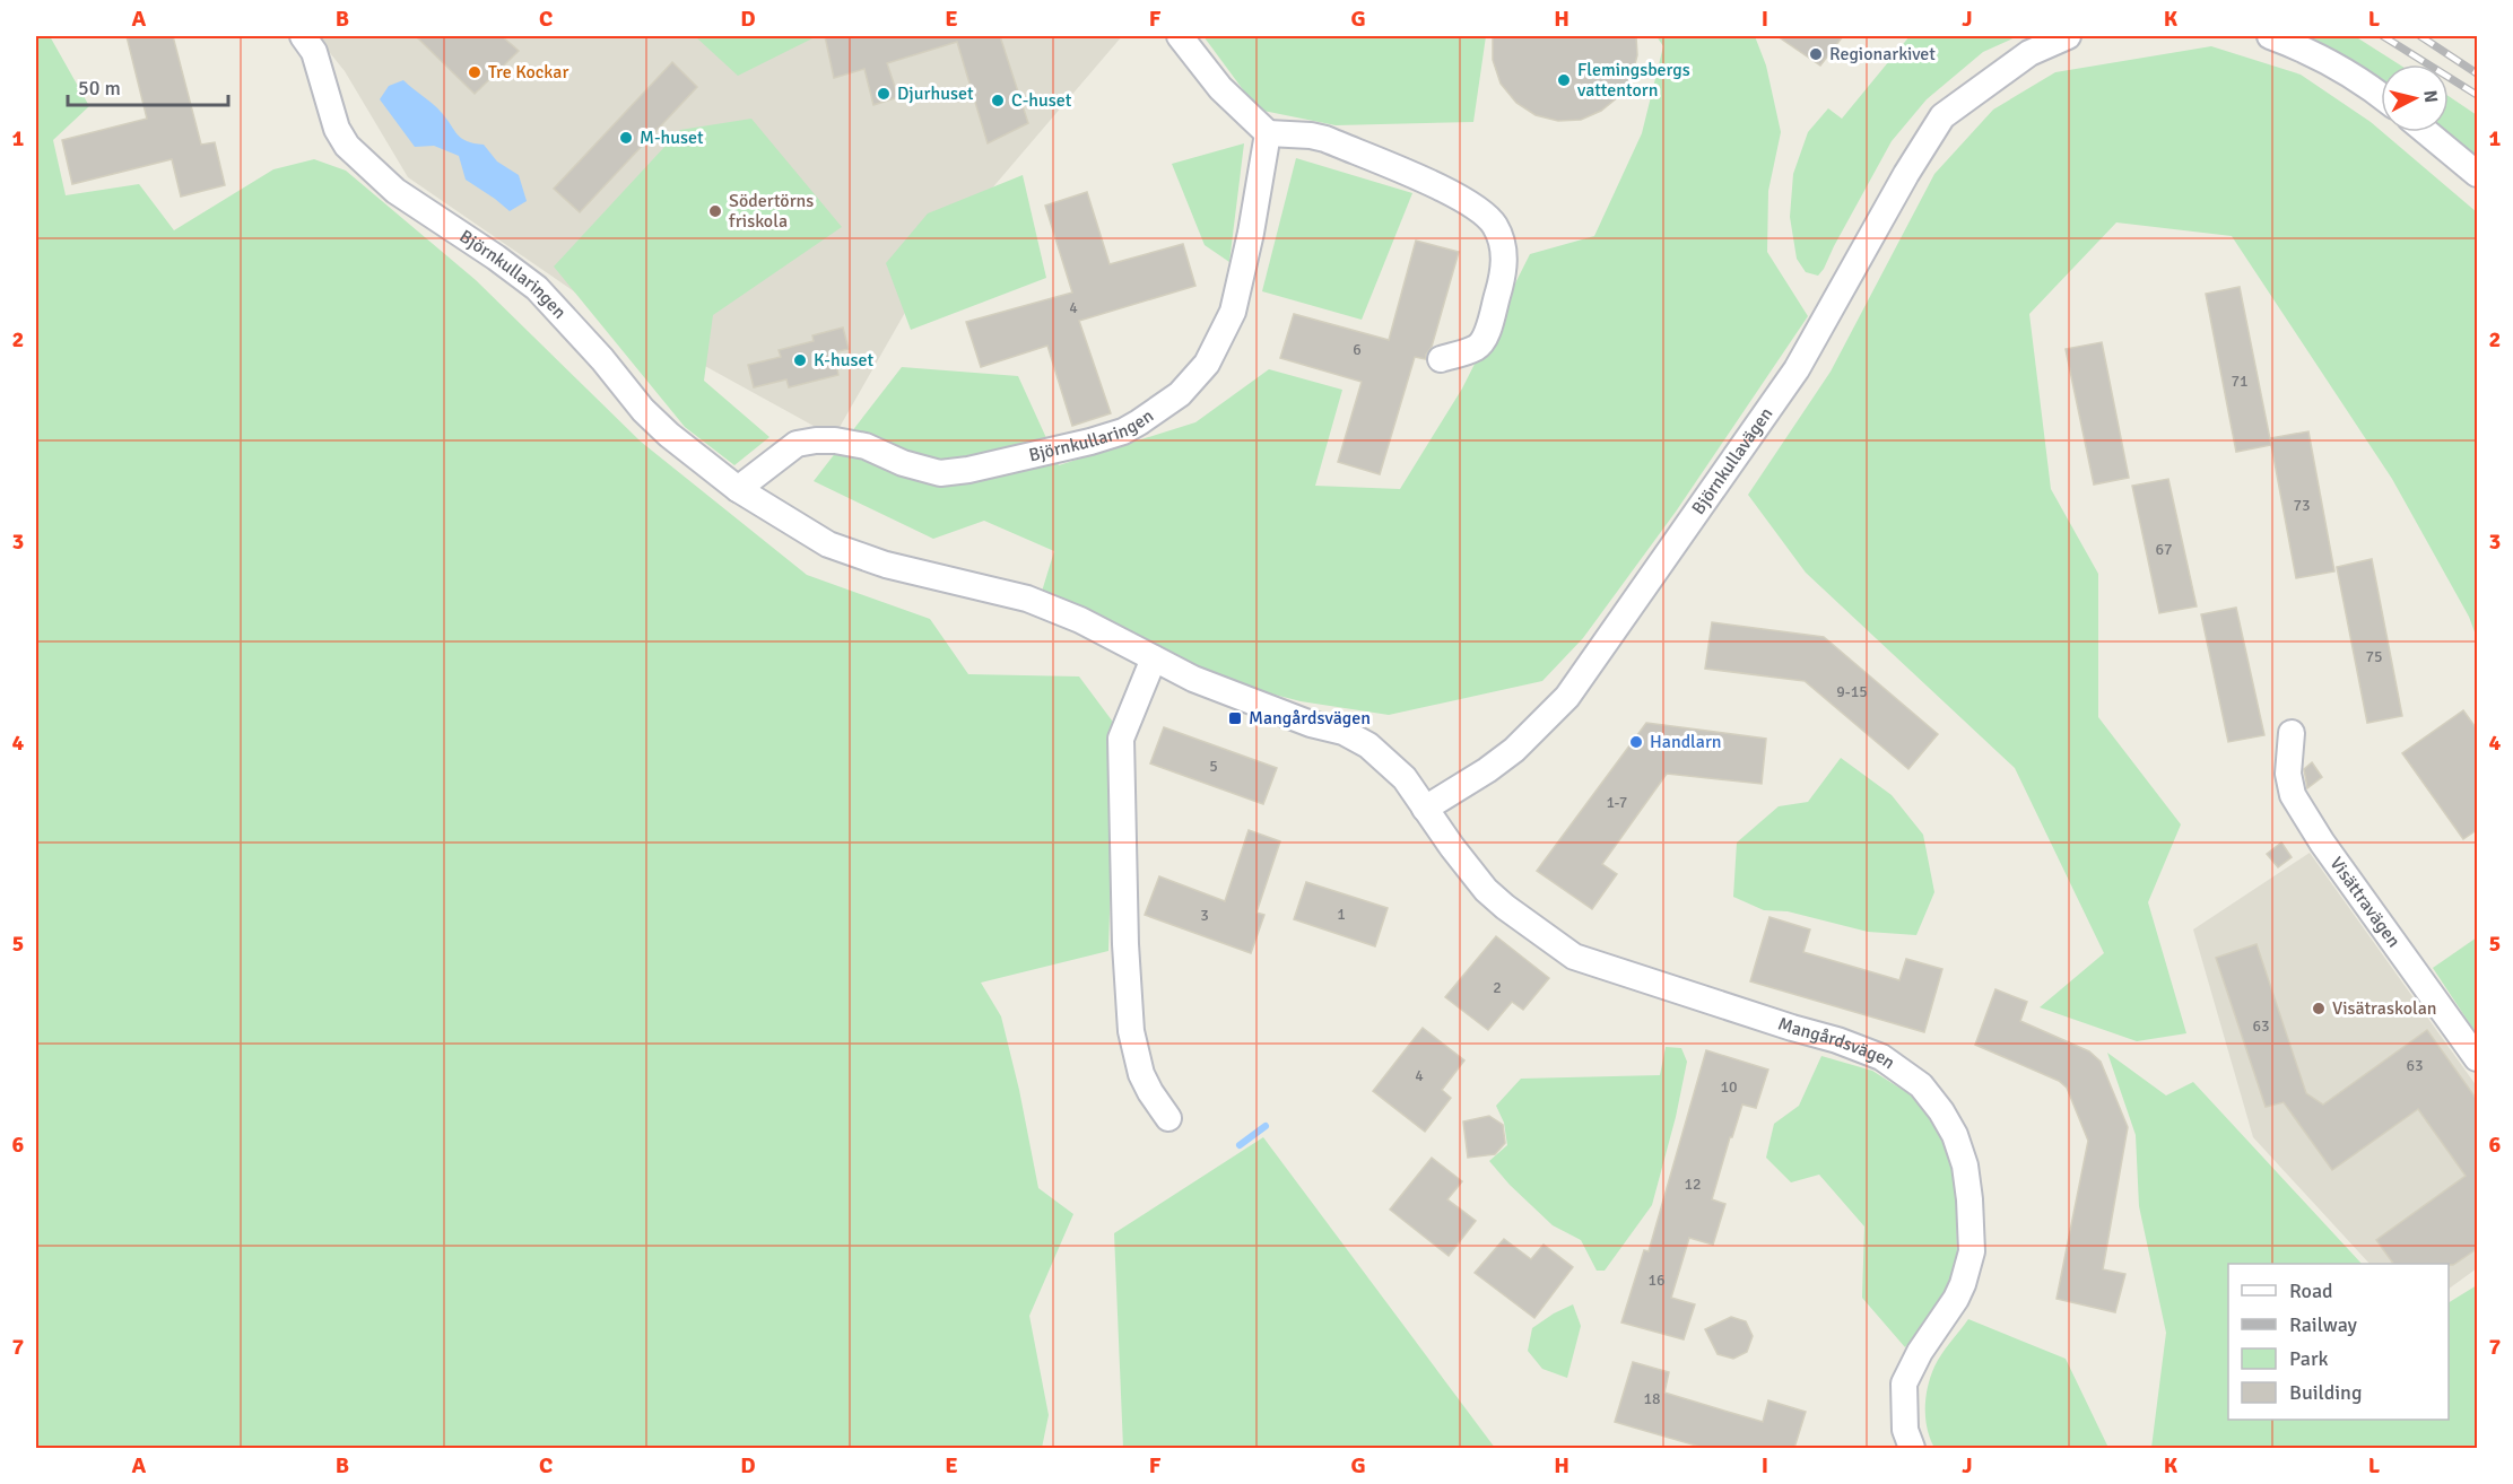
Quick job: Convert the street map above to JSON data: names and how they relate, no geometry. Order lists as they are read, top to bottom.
{
  "streets": {
    "street": [
      "Björnkullaringen",
      "Björnkullavägen",
      "Visättravägen",
      "Mangårdsvägen"
    ]
  },
  "crossings": [
    ["Björnkullaringen", "Björnkullavägen"],
    ["Björnkullaringen", "Mangårdsvägen"],
    ["Björnkullavägen", "Mangårdsvägen"]
  ],
  "places": {
    "other": [
      "Regionarkivet",
      "Tre Kockar",
      "Flemingsbergs vattentorn",
      "Djurhuset",
      "C-huset",
      "M-huset",
      "Södertörns friskola",
      "K-huset",
      "Handlarn",
      "Visätraskolan"
    ],
    "transit": ["Mangårdsvägen"]
  },
  "house_numbers": [
    "4",
    "6",
    "71",
    "73",
    "67",
    "75",
    "9-15",
    "5",
    "1-7",
    "1",
    "3",
    "2",
    "63",
    "63",
    "4",
    "10",
    "12",
    "16",
    "18"
  ],
  "legend": [
    "Road",
    "Railway",
    "Park",
    "Building"
  ],
  "scale_bar": "50 m",
  "north": "right",
  "grid": {
    "columns": [
      "A",
      "B",
      "C",
      "D",
      "E",
      "F",
      "G",
      "H",
      "I",
      "J",
      "K",
      "L"
    ],
    "rows": [
      "1",
      "2",
      "3",
      "4",
      "5",
      "6",
      "7"
    ]
  }
}
